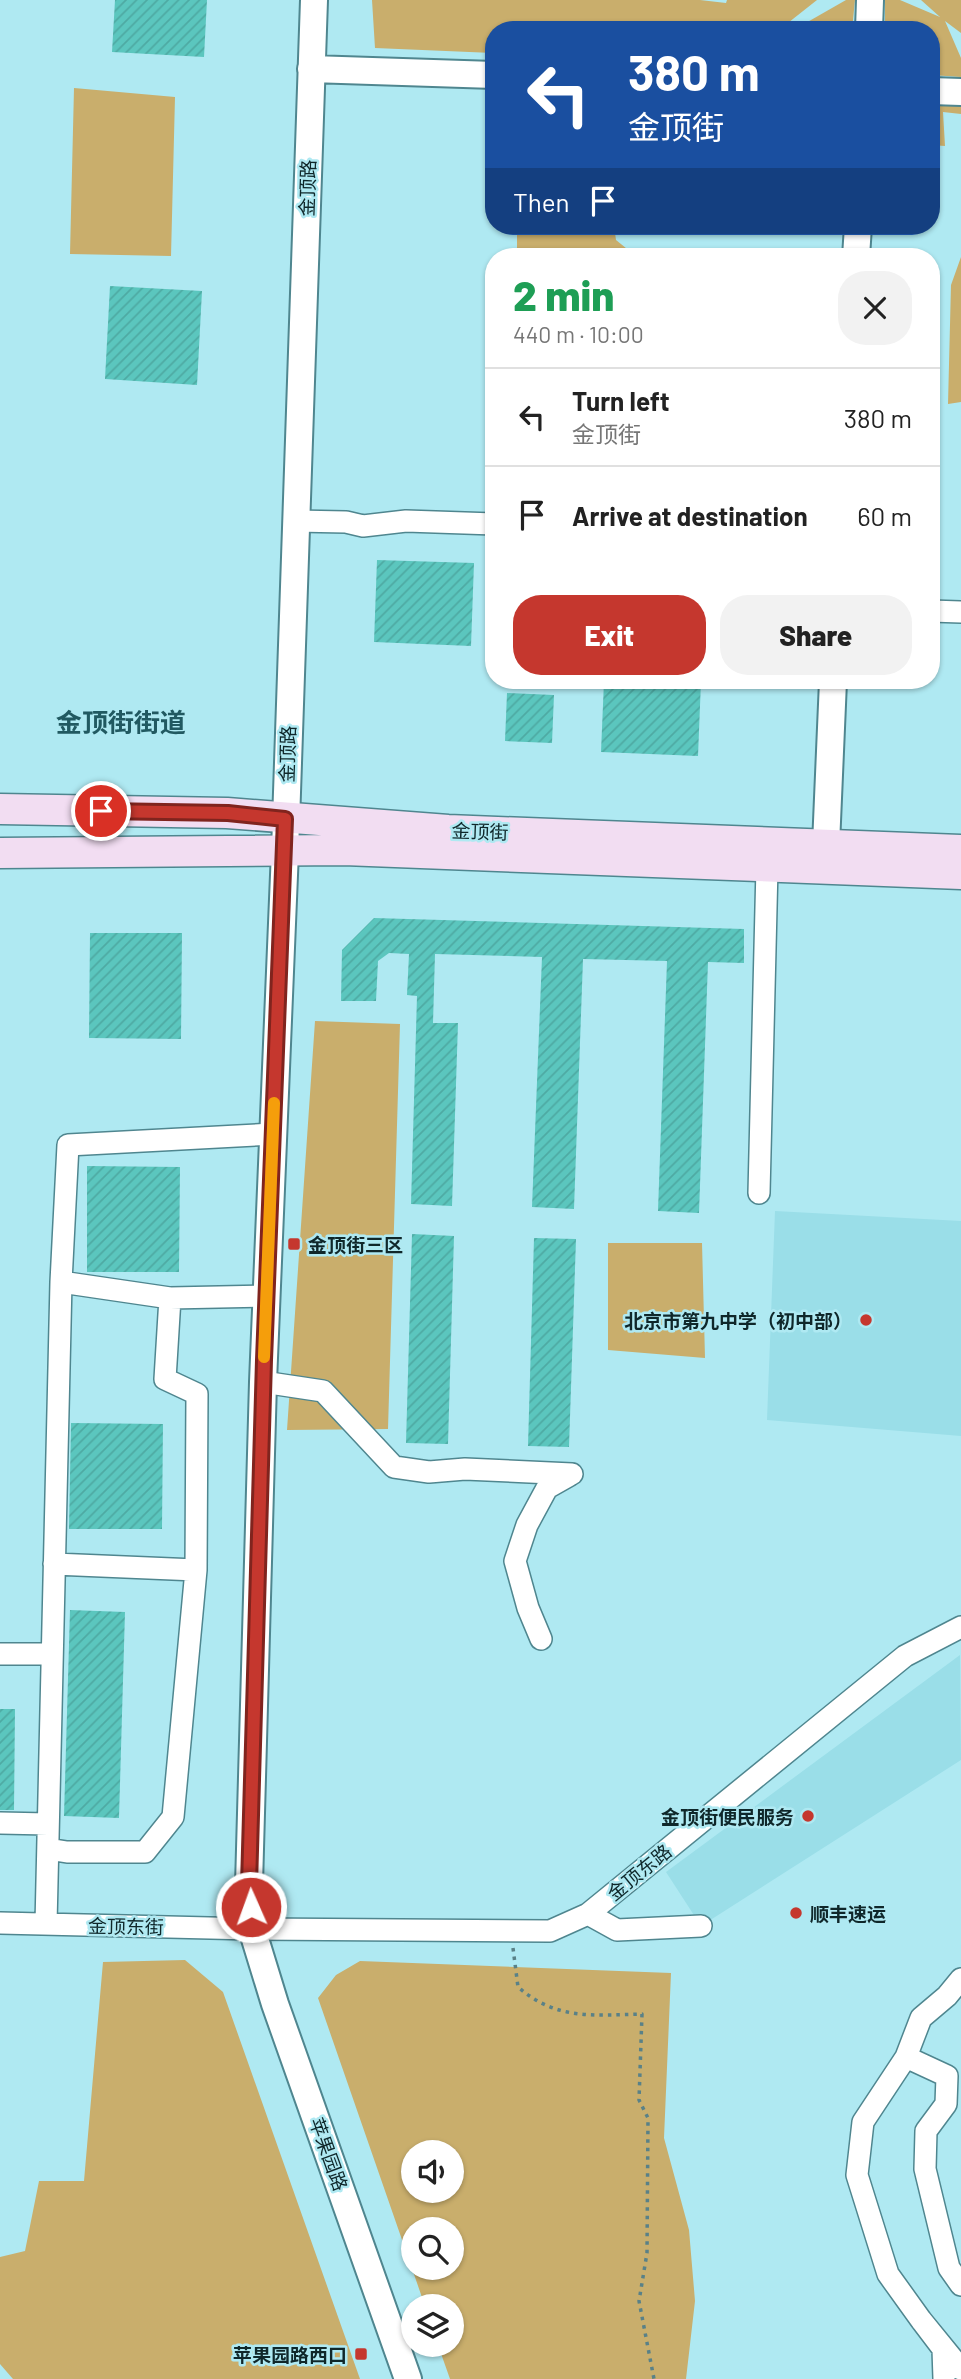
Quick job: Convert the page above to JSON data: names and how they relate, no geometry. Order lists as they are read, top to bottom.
{
  "streets": {
    "main road": ["金顶街"],
    "street": [
      "金顶路",
      "金顶东路",
      "金顶东街",
      "苹果园路"
    ]
  },
  "crossings": [
    ["金顶路", "金顶街"],
    ["金顶路", "金顶东路"],
    ["金顶路", "金顶东街"],
    ["金顶路", "苹果园路"],
    ["金顶东路", "金顶东街"],
    ["金顶东路", "苹果园路"],
    ["金顶东街", "苹果园路"]
  ],
  "districts": ["金顶街街道"],
  "places": {
    "transit": ["金顶街三区", "苹果园路西口"],
    "other": ["北京市第九中学（初中部）", "金顶街便民服务", "顺丰速运"]
  },
  "page": {
    "turn": ["380 m", "金顶街"],
    "then": "Then",
    "heading": ["2 min", "440 m · 10:00"],
    "list": [
      {
        "name": "Turn left",
        "note": "金顶街",
        "value": "380 m"
      },
      {
        "name": "Arrive at destination",
        "value": "60 m"
      }
    ],
    "buttons": ["Exit", "Share"]
  }
}
